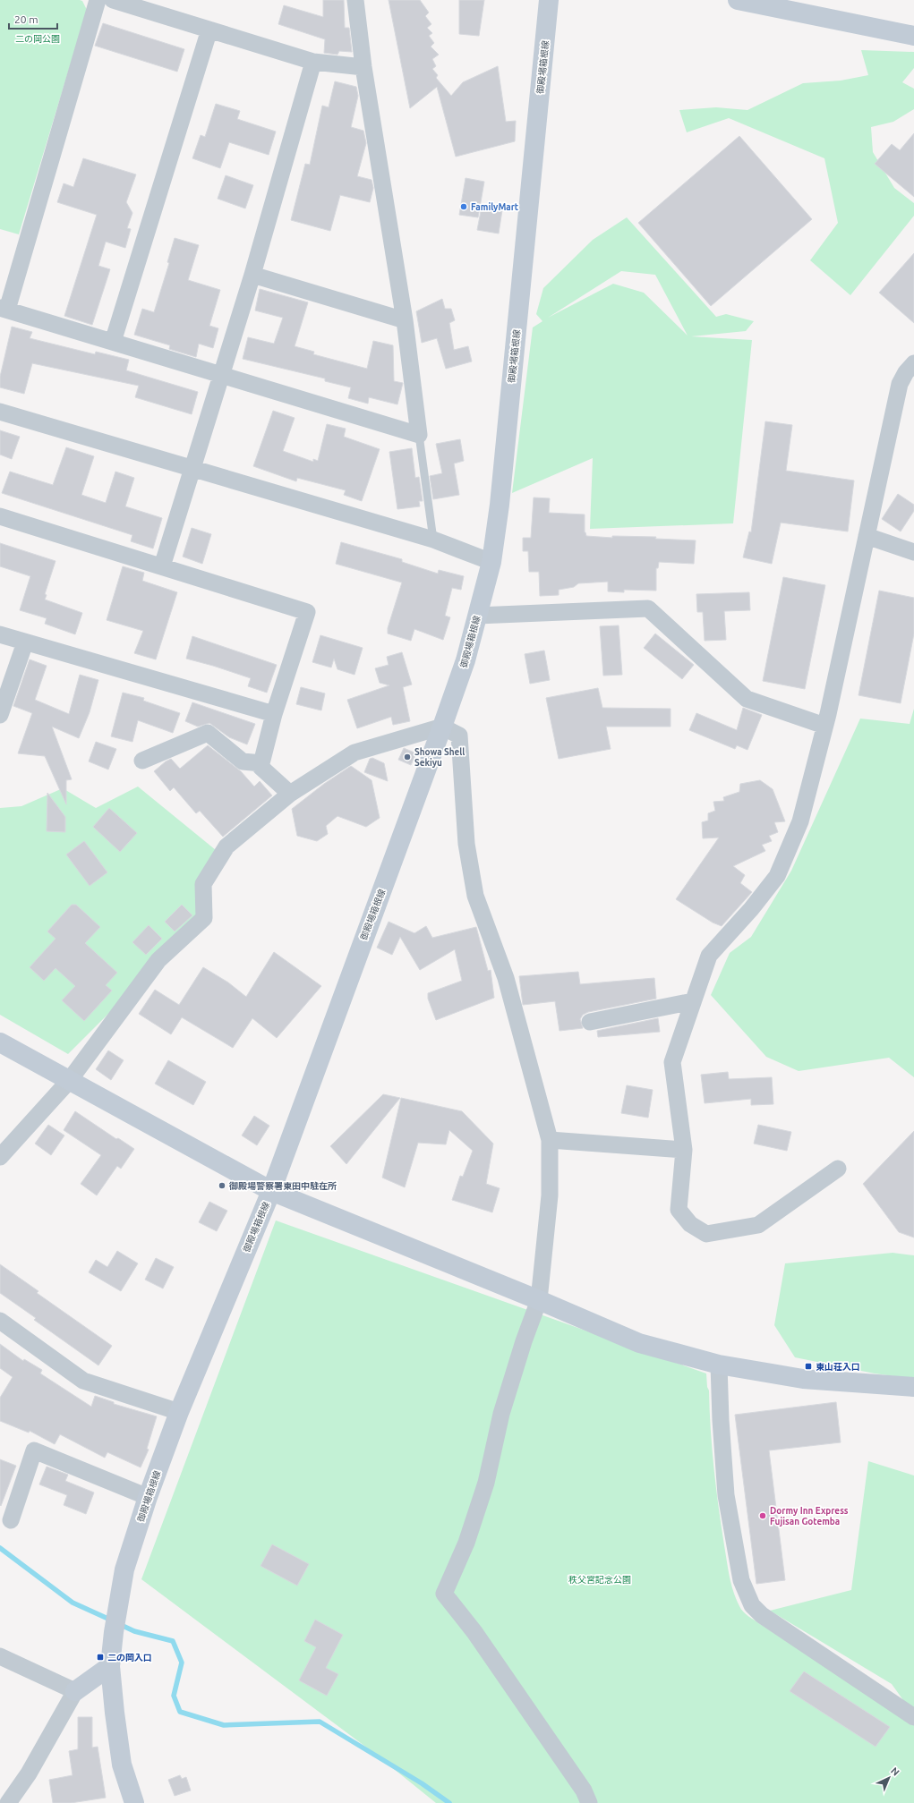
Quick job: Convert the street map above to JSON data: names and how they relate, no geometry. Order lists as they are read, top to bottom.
{
  "streets": {
    "main road": ["御殿場箱根線"]
  },
  "parks": ["二の岡公園", "秩父宮記念公園"],
  "places": {
    "other": [
      "FamilyMart",
      "Showa Shell Sekiyu",
      "御殿場警察署東田中駐在所",
      "Dormy Inn Express Fujisan Gotemba"
    ],
    "transit": ["東山荘入口", "二の岡入口"]
  },
  "scale_bar": "20 m",
  "north": "top right"
}
